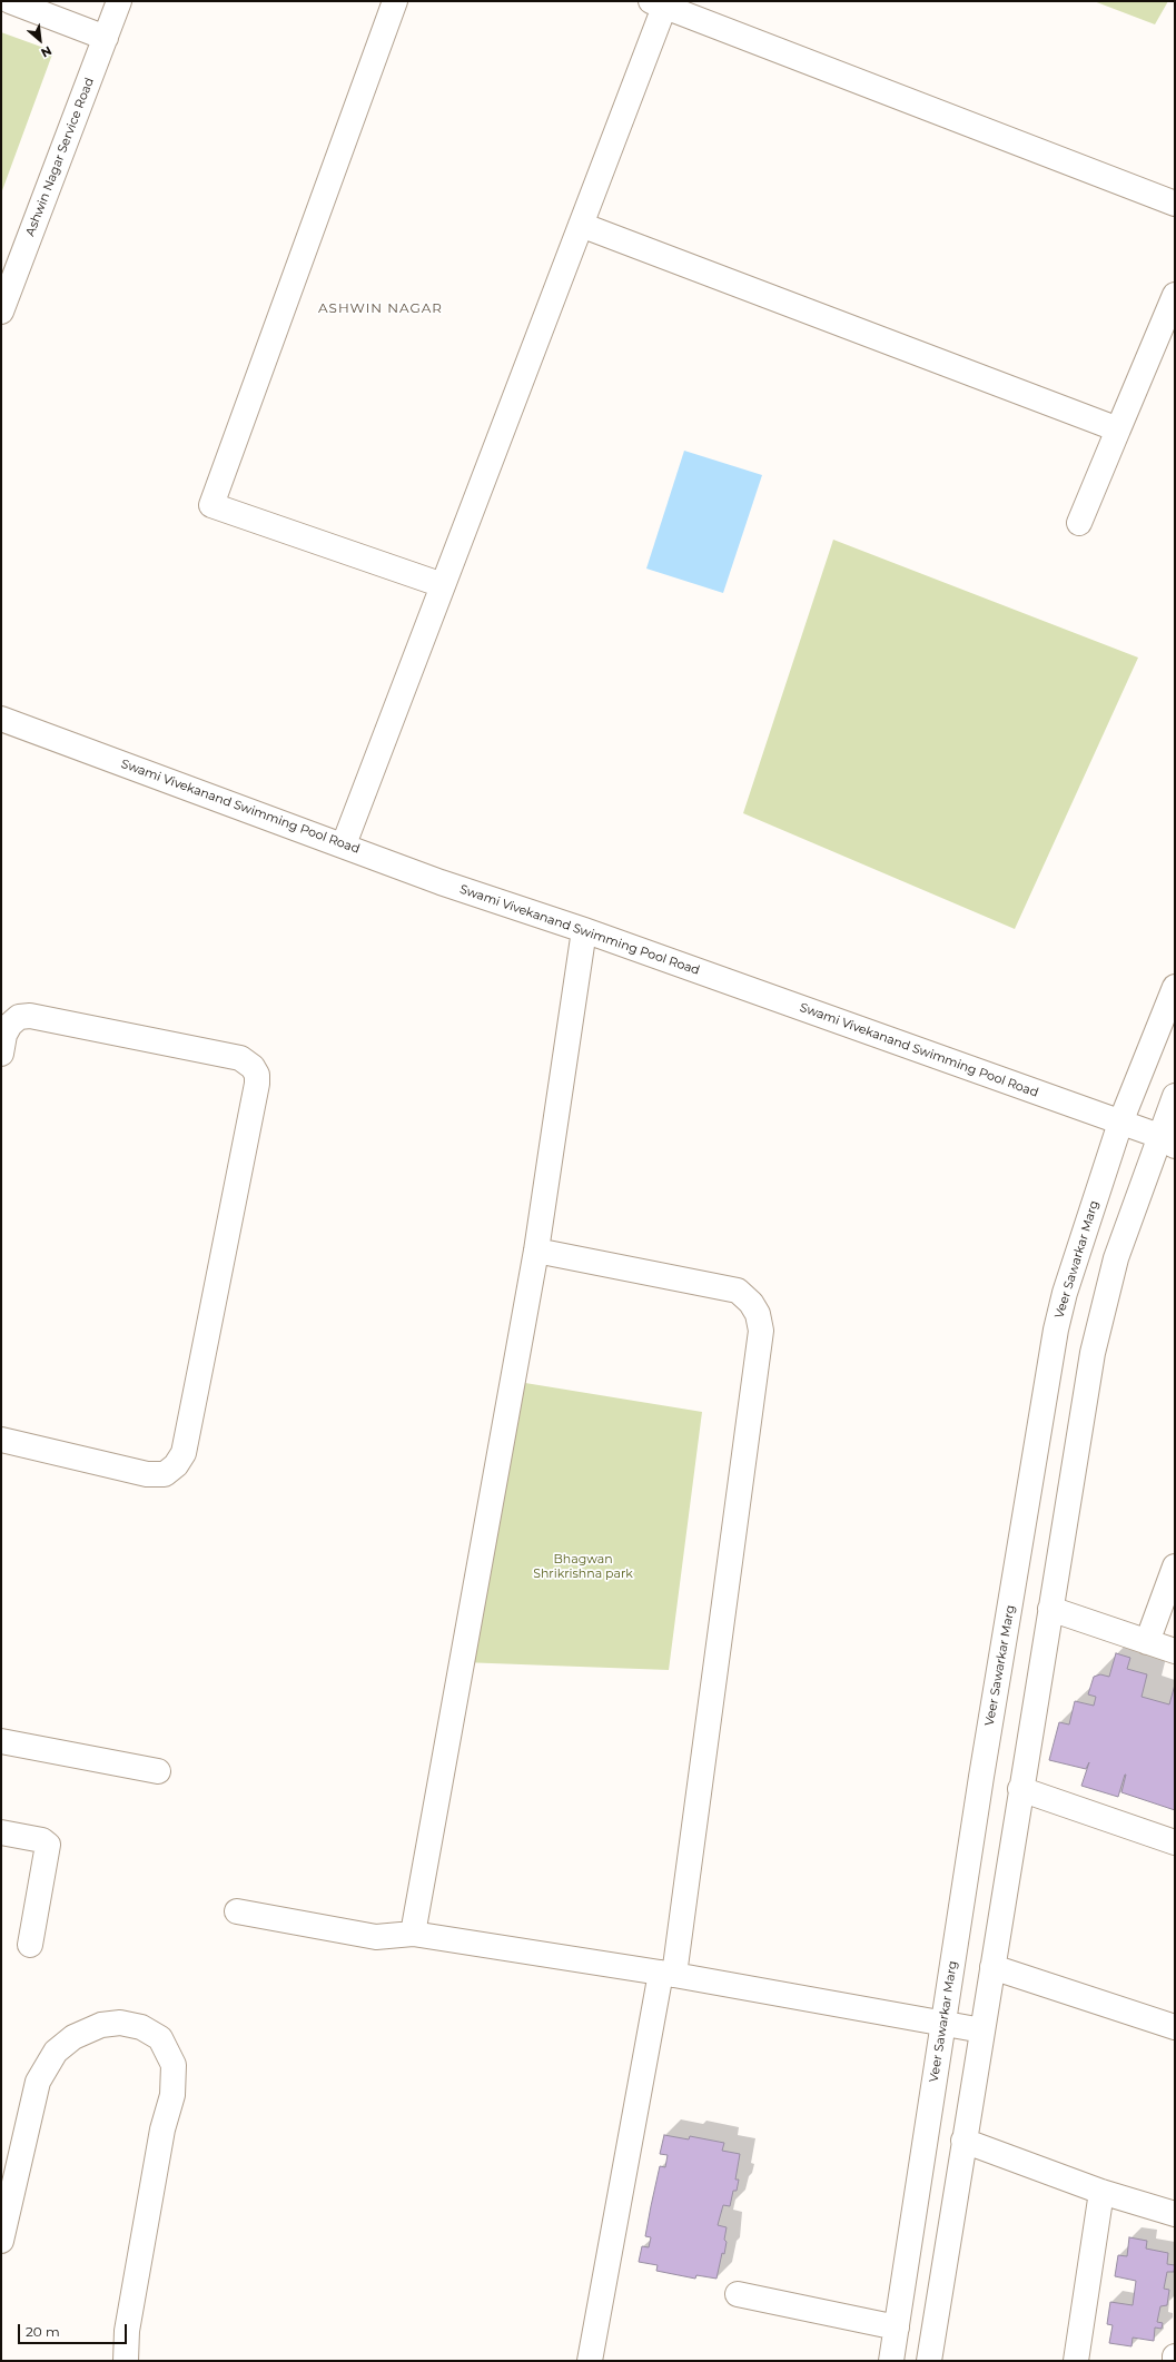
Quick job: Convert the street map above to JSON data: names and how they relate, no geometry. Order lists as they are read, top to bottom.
{
  "streets": {
    "street": ["Ashwin Nagar Service Road", "Swami Vivekanand Swimming Pool Road", "Veer Sawarkar Marg"]
  },
  "crossings": [
    ["Swami Vivekanand Swimming Pool Road", "Veer Sawarkar Marg"]
  ],
  "districts": ["ASHWIN NAGAR"],
  "parks": ["Bhagwan Shrikrishna park"],
  "scale_bar": "20 m",
  "north": "bottom right"
}
